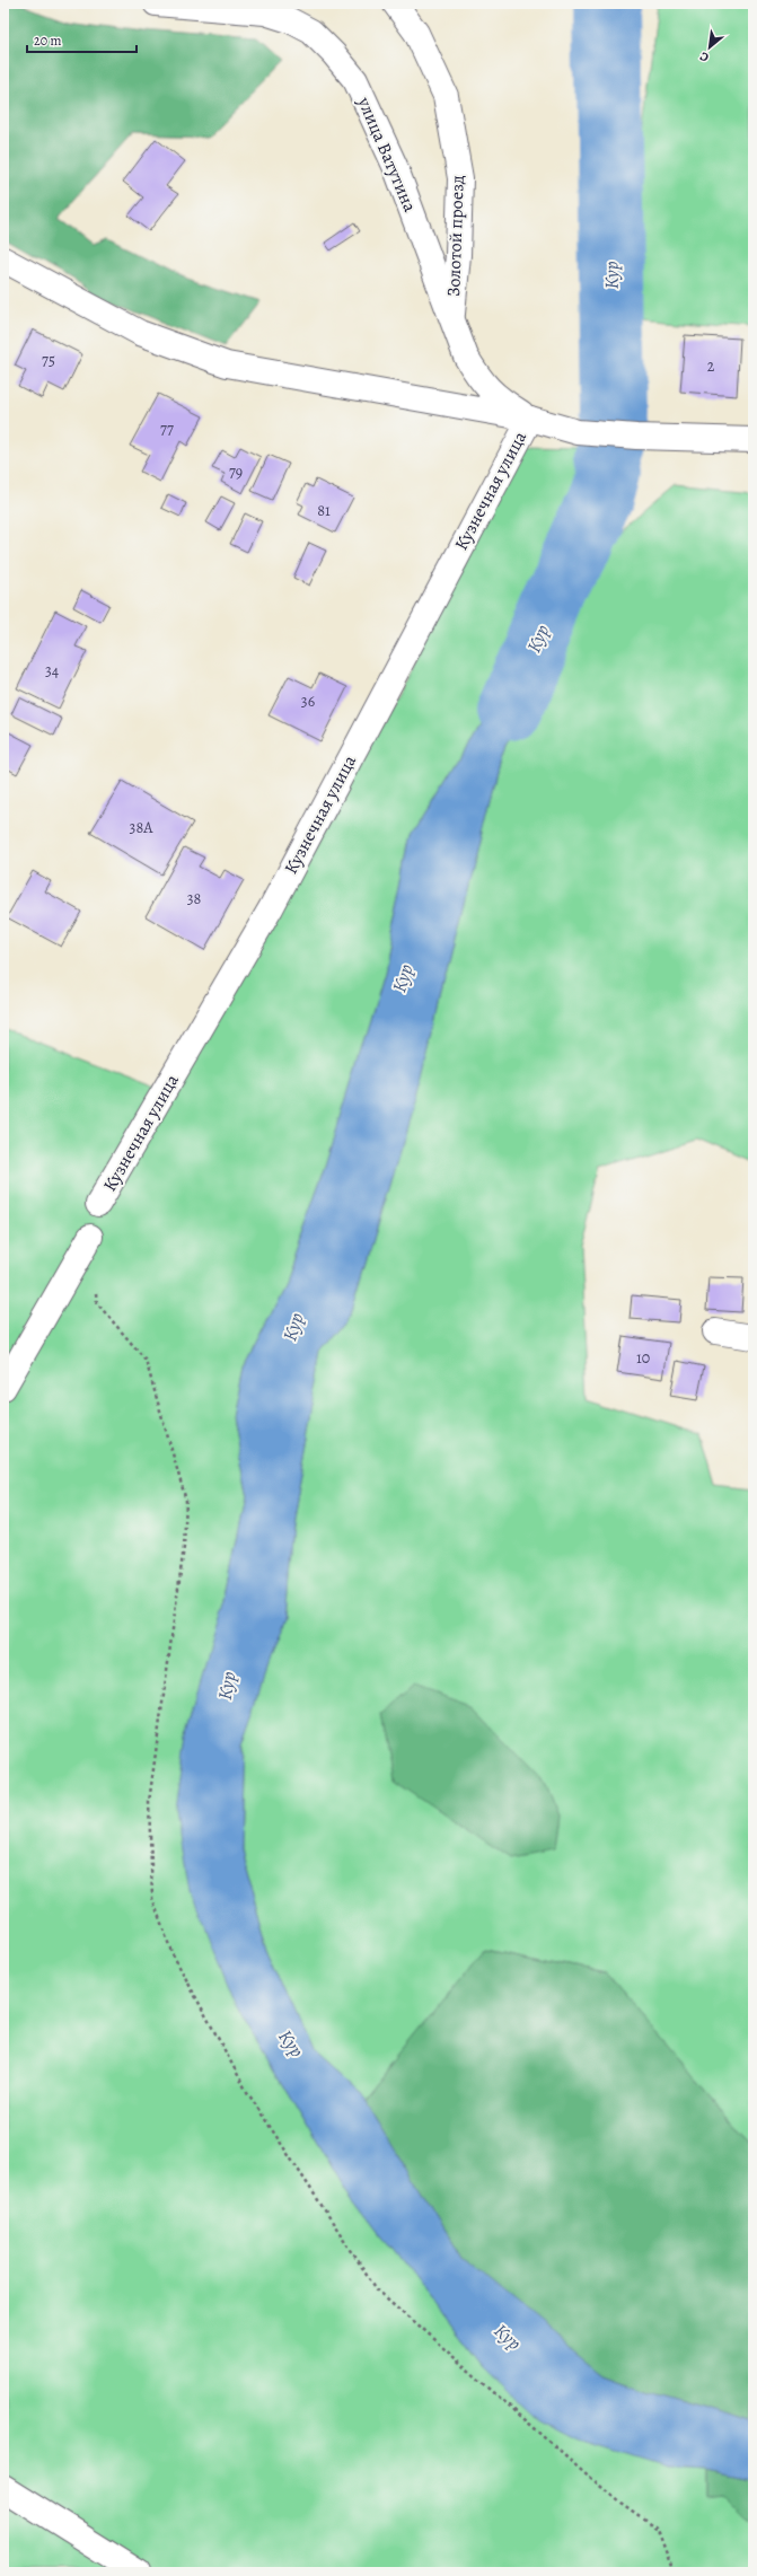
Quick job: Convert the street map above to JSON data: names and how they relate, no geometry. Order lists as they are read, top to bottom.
{
  "streets": {
    "street": ["улица Ватутина", "Золотой проезд", "Кузнечная улица"]
  },
  "crossings": [
    ["улица Ватутина", "Золотой проезд"],
    ["улица Ватутина", "Кузнечная улица"]
  ],
  "water": ["Кур"],
  "house_numbers": [
    "75",
    "2",
    "77",
    "79",
    "81",
    "34",
    "36",
    "38А",
    "38",
    "10"
  ],
  "scale_bar": "20 m",
  "north": "bottom left"
}
